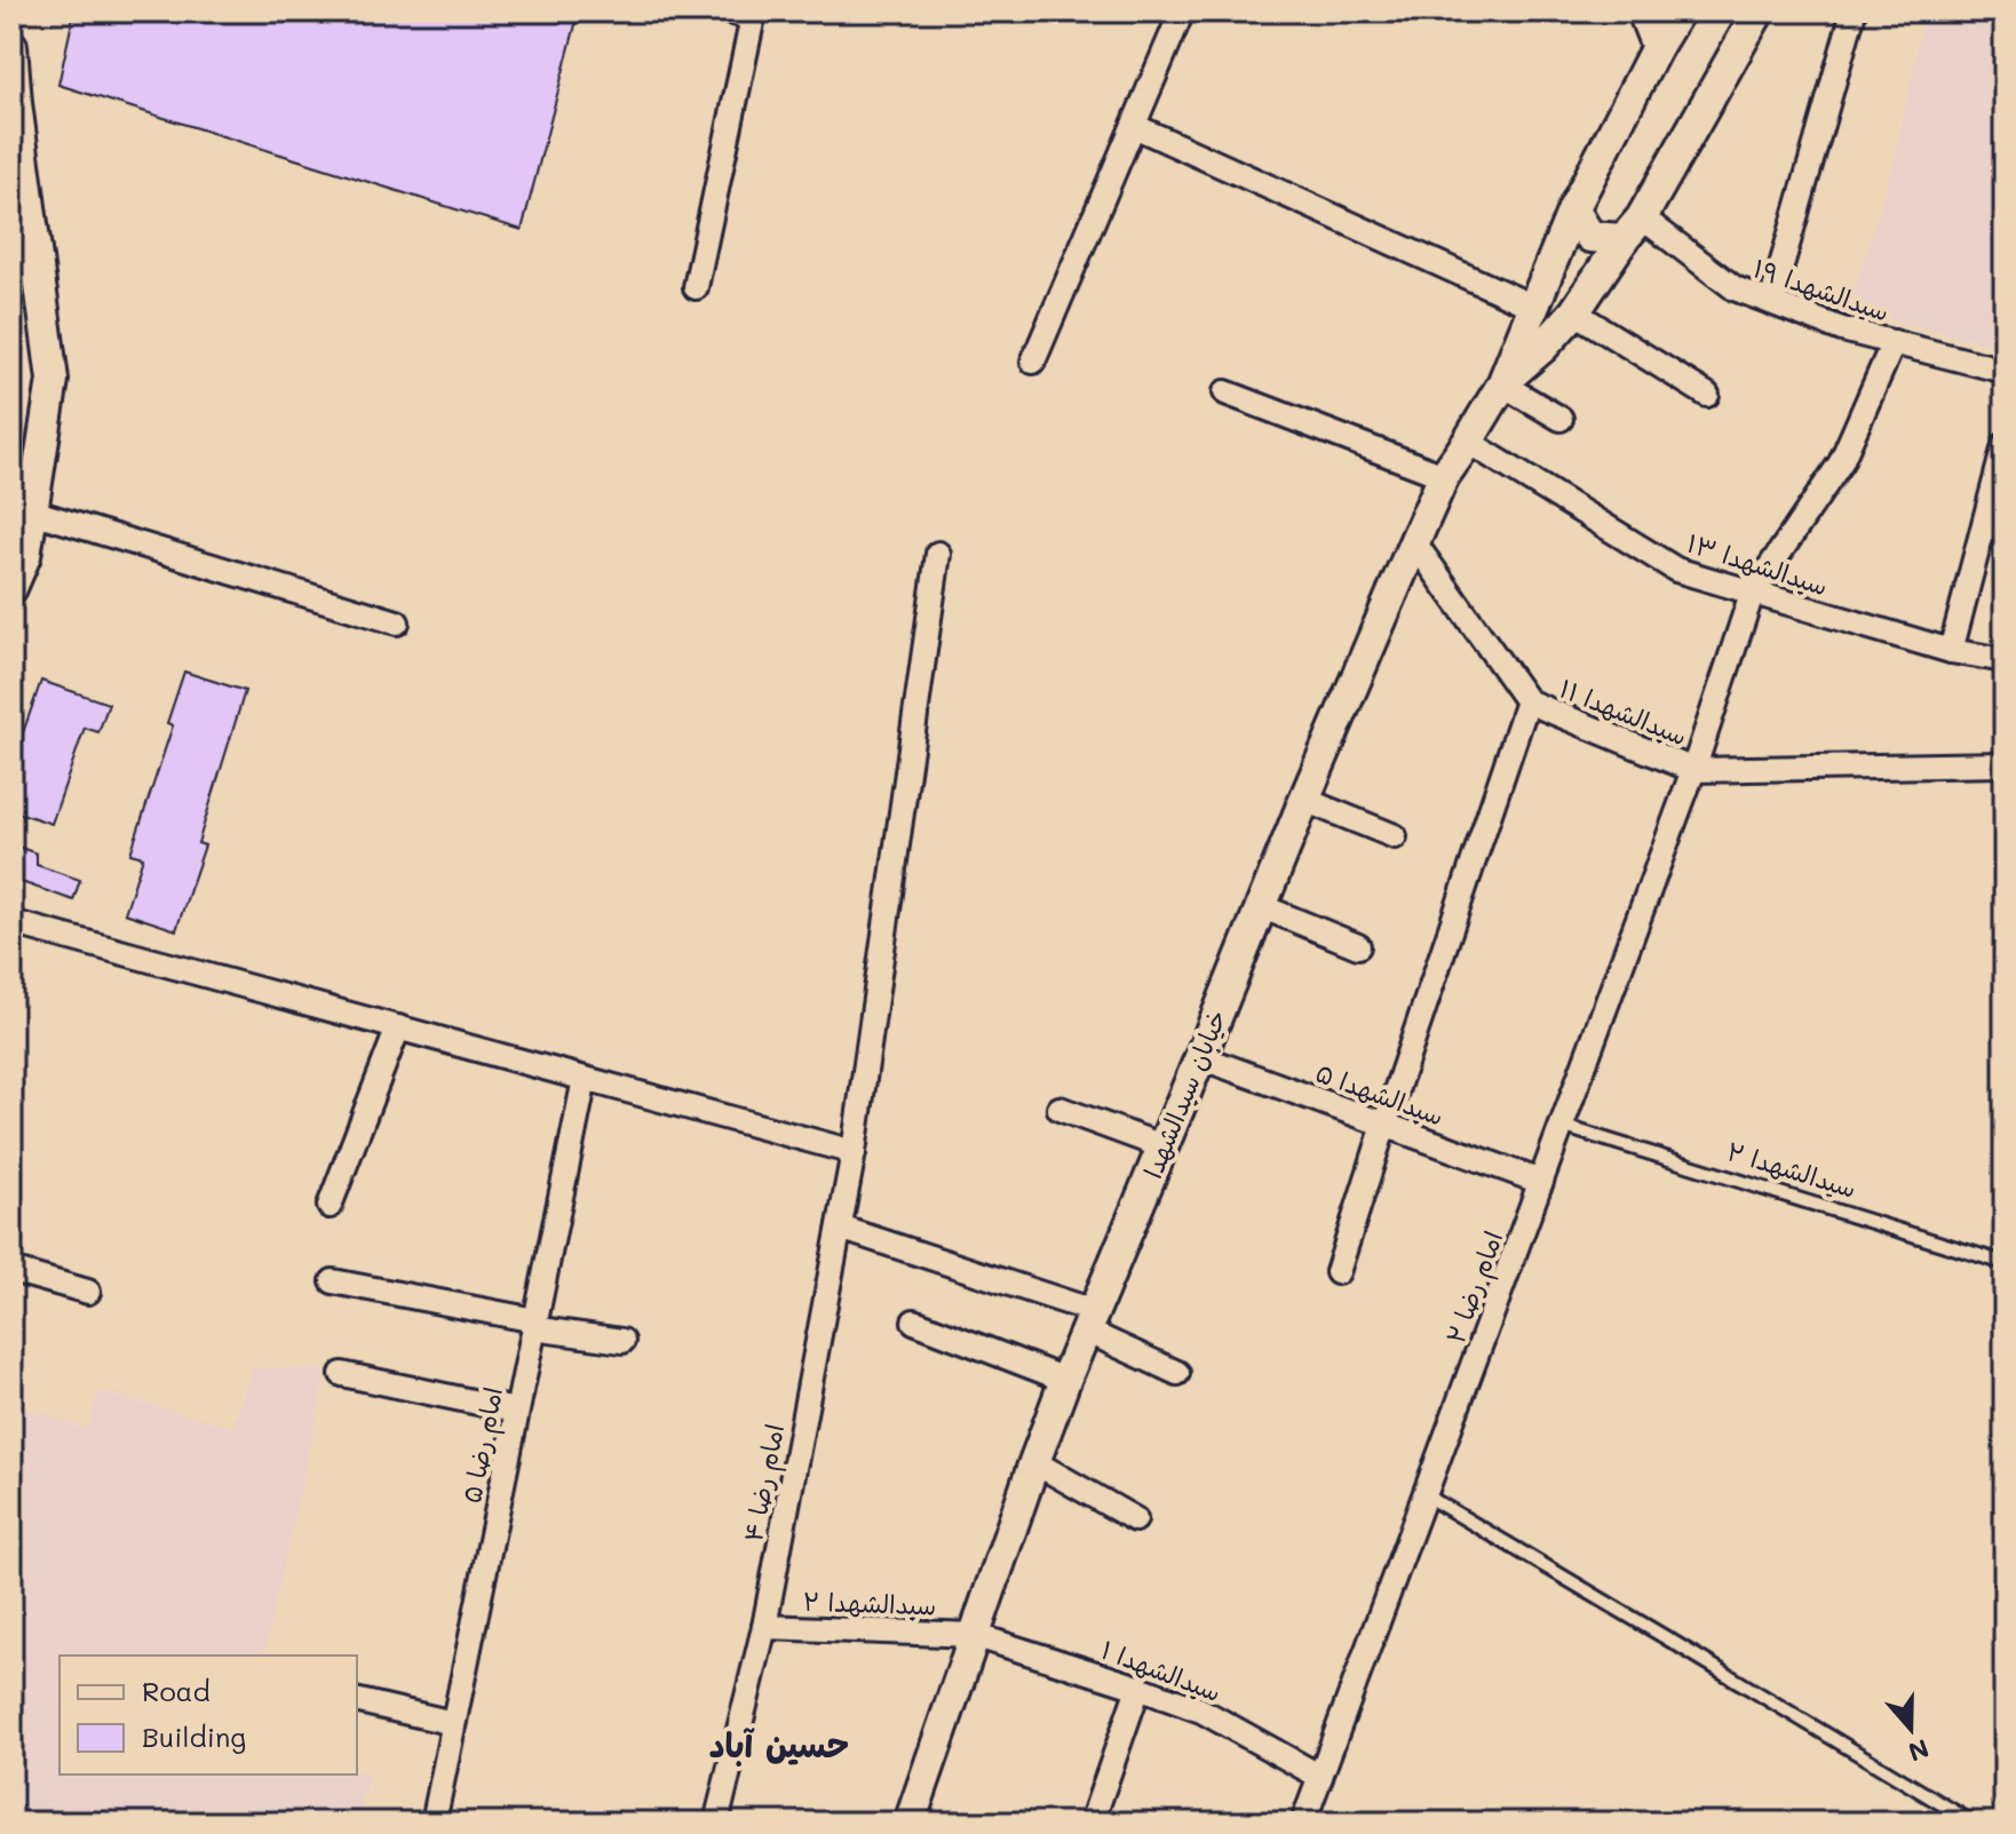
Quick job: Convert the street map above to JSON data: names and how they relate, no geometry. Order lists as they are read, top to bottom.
{
  "streets": {
    "street": [
      "سیدالشهدا ۱۹",
      "سیدالشهدا ۱۳",
      "سیدالشهدا ۱۱",
      "خیابان سیدالشهدا",
      "سیدالشهدا ۵",
      "سیدالشهدا ۲",
      "امام رضا ۲",
      "امام رضا ۵",
      "امام رضا ۴",
      "سیدالشهدا ۱"
    ]
  },
  "crossings": [
    ["سیدالشهدا ۱۹", "امام رضا ۲"],
    ["سیدالشهدا ۱۳", "خیابان سیدالشهدا"],
    ["سیدالشهدا ۱۳", "امام رضا ۲"],
    ["سیدالشهدا ۱۱", "خیابان سیدالشهدا"],
    ["سیدالشهدا ۱۱", "امام رضا ۲"],
    ["خیابان سیدالشهدا", "سیدالشهدا ۵"],
    ["خیابان سیدالشهدا", "سیدالشهدا ۲"],
    ["خیابان سیدالشهدا", "سیدالشهدا ۱"],
    ["سیدالشهدا ۵", "امام رضا ۲"],
    ["سیدالشهدا ۲", "امام رضا ۲"],
    ["سیدالشهدا ۲", "امام رضا ۴"],
    ["سیدالشهدا ۲", "سیدالشهدا ۱"],
    ["امام رضا ۲", "سیدالشهدا ۱"]
  ],
  "districts": ["حسین آباد"],
  "legend": ["Road", "Building"],
  "north": "bottom"
}
